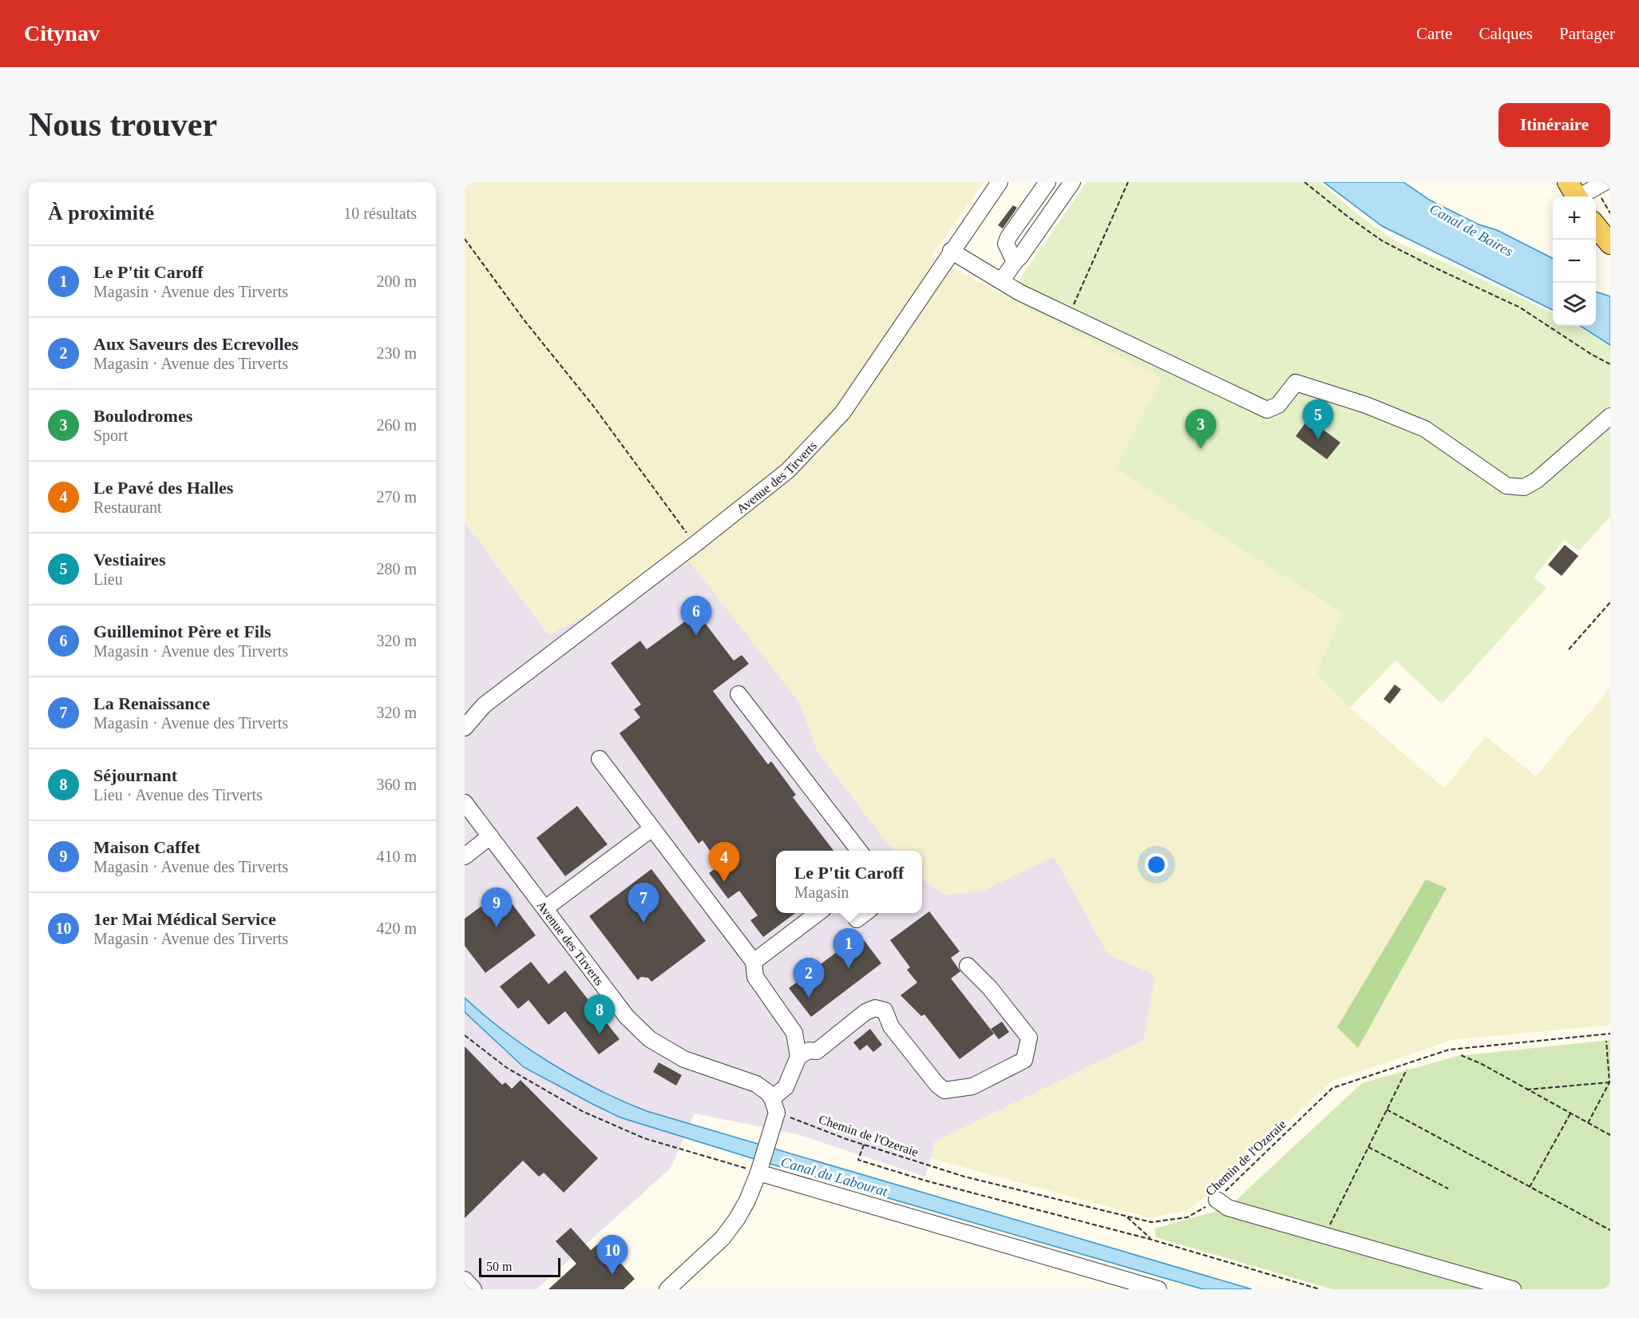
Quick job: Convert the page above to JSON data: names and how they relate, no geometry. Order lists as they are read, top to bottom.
{
  "streets": {
    "street": ["Avenue des Tirverts"],
    "path": ["Chemin de l'Ozeraie"]
  },
  "crossings": [
    ["Avenue des Tirverts", "Chemin de l'Ozeraie"]
  ],
  "water": ["Canal de Baires", "Canal du Labourat"],
  "scale_bar": "50 m",
  "page": {
    "header": "Citynav",
    "nav": ["Carte", "Calques", "Partager"],
    "buttons": "Itinéraire",
    "title": "Nous trouver",
    "heading": ["À proximité", "10 résultats"],
    "map_buttons": ["+", "−"],
    "list": [
      {
        "mark": "1",
        "name": "Le P'tit Caroff",
        "note": "Magasin · Avenue des Tirverts",
        "value": "200 m"
      },
      {
        "mark": "2",
        "name": "Aux Saveurs des Ecrevolles",
        "note": "Magasin · Avenue des Tirverts",
        "value": "230 m"
      },
      {
        "mark": "3",
        "name": "Boulodromes",
        "note": "Sport",
        "value": "260 m"
      },
      {
        "mark": "4",
        "name": "Le Pavé des Halles",
        "note": "Restaurant",
        "value": "270 m"
      },
      {
        "mark": "5",
        "name": "Vestiaires",
        "note": "Lieu",
        "value": "280 m"
      },
      {
        "mark": "6",
        "name": "Guilleminot Père et Fils",
        "note": "Magasin · Avenue des Tirverts",
        "value": "320 m"
      },
      {
        "mark": "7",
        "name": "La Renaissance",
        "note": "Magasin · Avenue des Tirverts",
        "value": "320 m"
      },
      {
        "mark": "8",
        "name": "Séjournant",
        "note": "Lieu · Avenue des Tirverts",
        "value": "360 m"
      },
      {
        "mark": "9",
        "name": "Maison Caffet",
        "note": "Magasin · Avenue des Tirverts",
        "value": "410 m"
      },
      {
        "mark": "10",
        "name": "1er Mai Médical Service",
        "note": "Magasin · Avenue des Tirverts",
        "value": "420 m"
      }
    ],
    "pins": [
      "5",
      "3",
      "6",
      "4",
      "7",
      "9",
      "1",
      "2",
      "8",
      "10"
    ],
    "popup": ["Le P'tit Caroff", "Magasin"],
    "scale": "50 m"
  }
}
